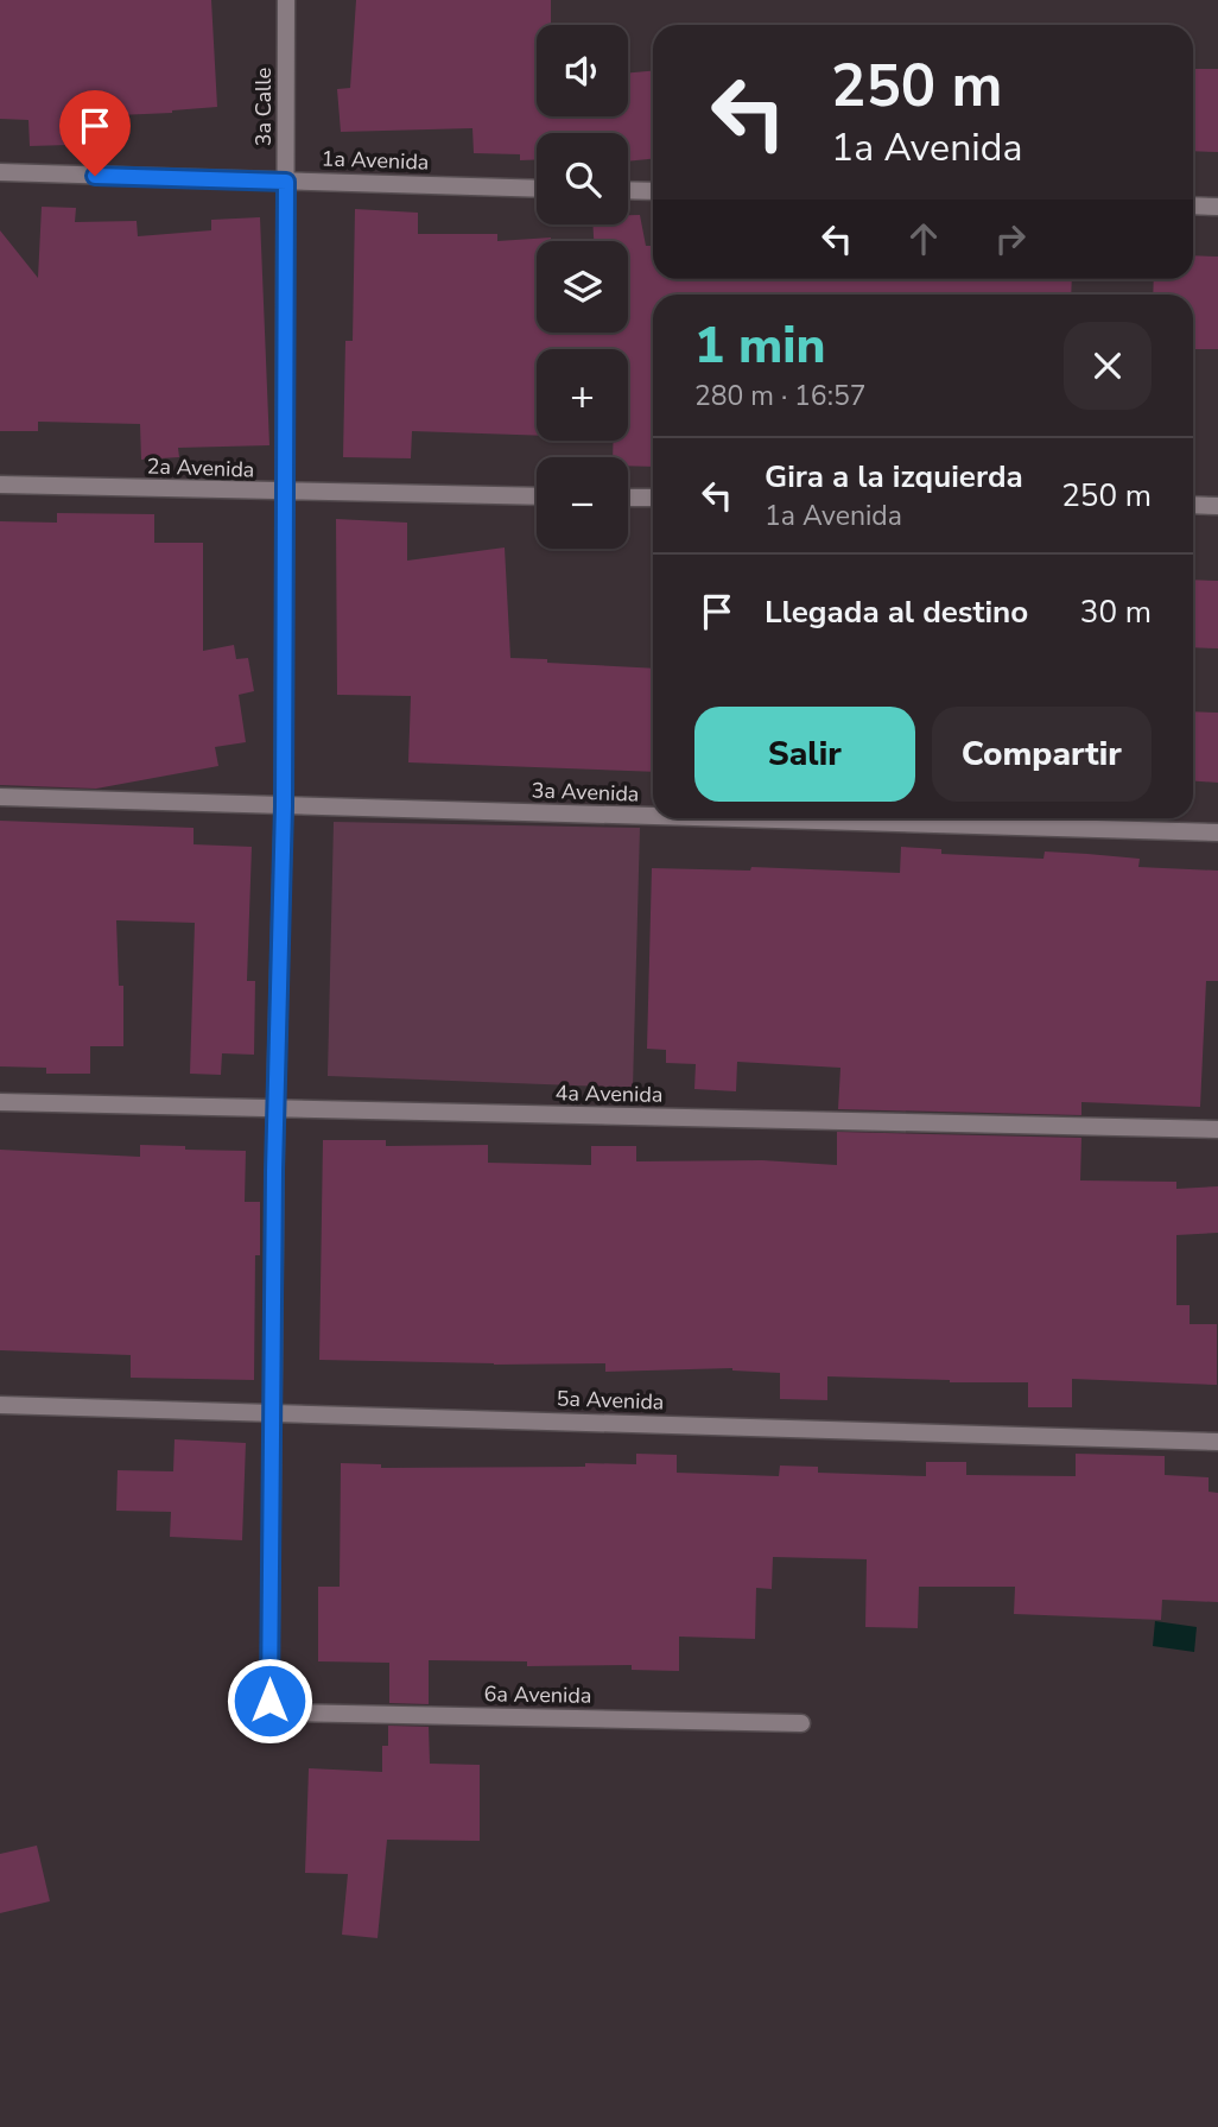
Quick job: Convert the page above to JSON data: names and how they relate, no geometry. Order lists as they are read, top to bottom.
{
  "streets": {
    "street": [
      "3a Calle",
      "1a Avenida",
      "2a Avenida",
      "3a Avenida",
      "4a Avenida",
      "5a Avenida",
      "6a Avenida"
    ]
  },
  "crossings": [
    ["3a Calle", "1a Avenida"],
    ["3a Calle", "2a Avenida"],
    ["3a Calle", "3a Avenida"],
    ["3a Calle", "4a Avenida"],
    ["3a Calle", "5a Avenida"],
    ["3a Calle", "6a Avenida"]
  ],
  "page": {
    "map_buttons": ["+", "−"],
    "turn": ["250 m", "1a Avenida"],
    "heading": ["1 min", "280 m · 16:57"],
    "list": [
      {
        "name": "Gira a la izquierda",
        "note": "1a Avenida",
        "value": "250 m"
      },
      {
        "name": "Llegada al destino",
        "value": "30 m"
      }
    ],
    "buttons": ["Salir", "Compartir"]
  }
}
